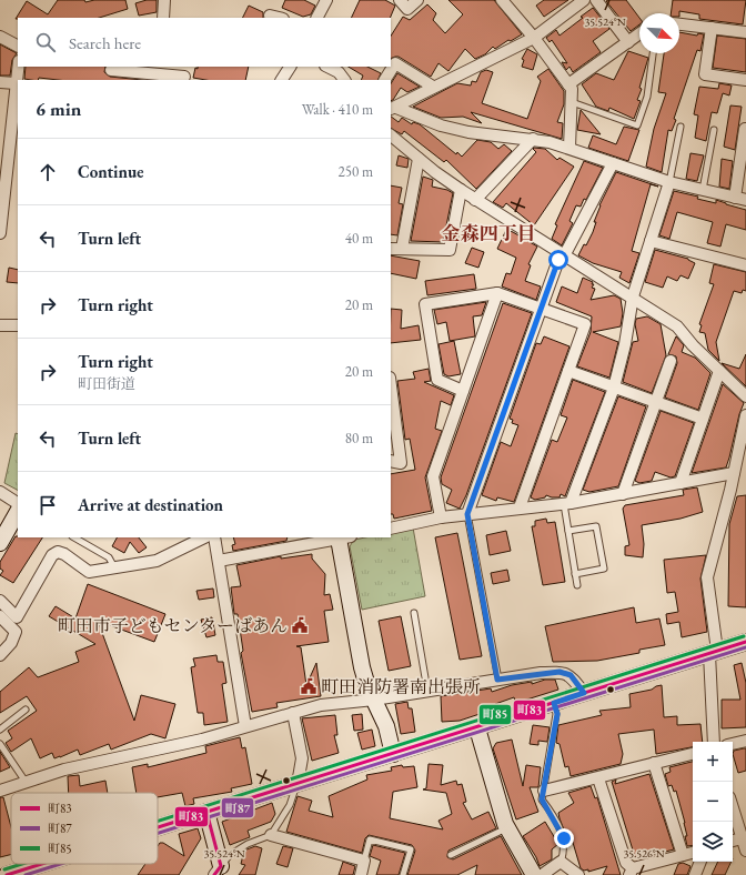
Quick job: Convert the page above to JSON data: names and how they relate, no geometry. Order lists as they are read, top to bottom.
{
  "districts": ["金森四丁目"],
  "places": {
    "public building": ["町田市子どもセンターばあん", "町田消防署南出張所"]
  },
  "lines": ["transit line 町85", "transit line 町83", "transit line 町87"],
  "legend": ["町83", "町87", "町85"],
  "north": "bottom right",
  "page": {
    "search": "Search here",
    "heading": ["6 min", "Walk · 410 m"],
    "list": [
      ["Continue", "250 m"],
      ["Turn left", "40 m"],
      ["Turn right", "20 m"],
      ["Turn right", "町田街道", "20 m"],
      ["Turn left", "80 m"],
      "Arrive at destination"
    ],
    "map_buttons": ["+", "−"]
  },
  "coordinates": ["35.524°N", "35.526°N"]
}
